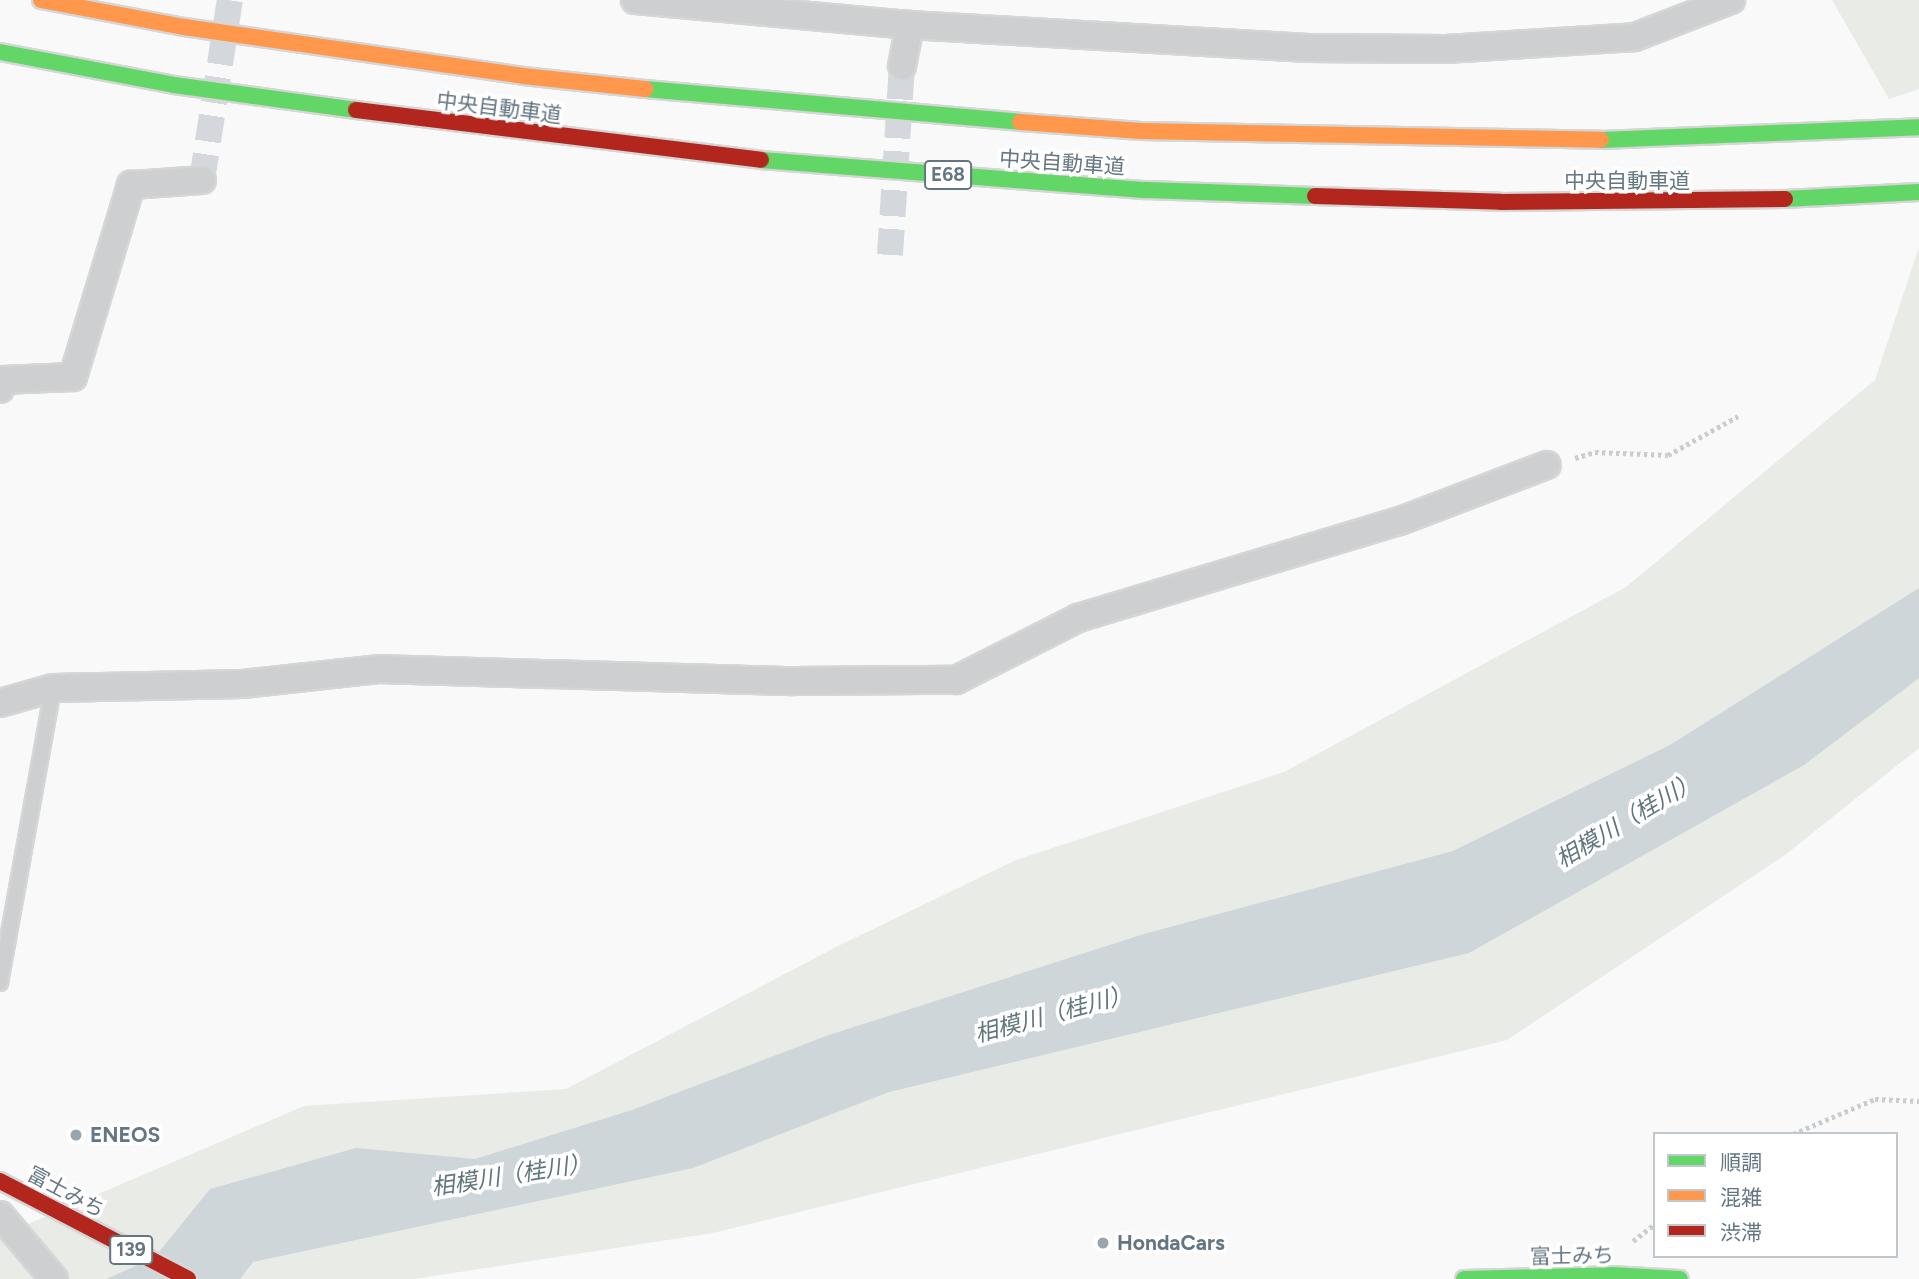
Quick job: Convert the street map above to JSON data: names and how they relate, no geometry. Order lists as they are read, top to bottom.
{
  "streets": {
    "highway": [
      "中央自動車道",
      "E68",
      "富士みち",
      "139"
    ]
  },
  "water": ["相模川（桂川）"],
  "places": ["ENEOS", "HondaCars"],
  "legend": ["順調", "混雑", "渋滞"]
}
